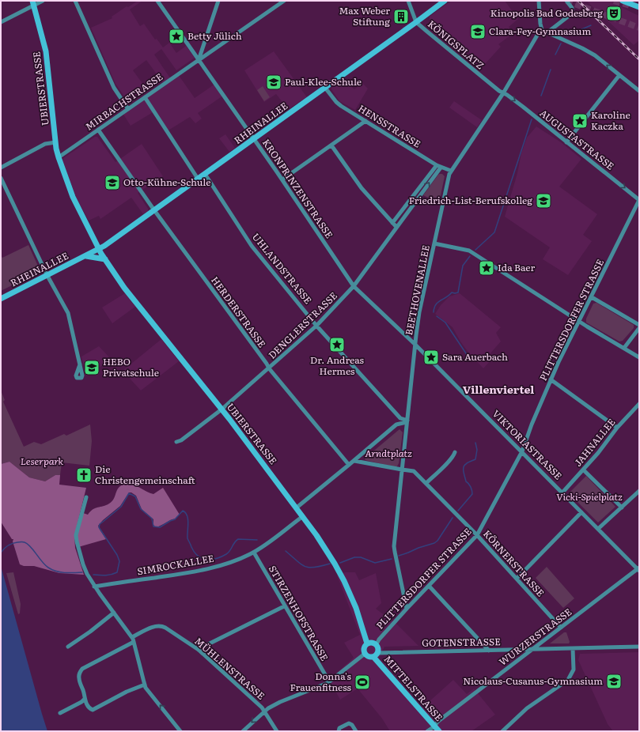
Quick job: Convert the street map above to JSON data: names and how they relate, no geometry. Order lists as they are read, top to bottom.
{
  "streets": {
    "main road": ["UBIERSTRASSE", "RHEINALLEE", "MITTELSTRASSE"],
    "street": [
      "KÖNIGSPLATZ",
      "MIRBACHSTRASSE",
      "HENSSTRASSE",
      "AUGUSTASTRASSE",
      "KRONPRINZENSTRASSE",
      "UHLANDSTRASSE",
      "BEETHOVENALLEE",
      "HERDERSTRASSE",
      "PLITTERSDORFER STRASSE",
      "DENGLERSTRASSE",
      "JAHNALLEE",
      "VIKTORIASTRASSE",
      "KÖRNERSTRASSE",
      "SIMROCKALLEE",
      "STIRZENHOFSTRASSE",
      "WURZERSTRASSE",
      "GOTENSTRASSE",
      "MÜHLENSTRASSE"
    ]
  },
  "crossings": [
    ["KÖNIGSPLATZ", "RHEINALLEE"],
    ["KÖNIGSPLATZ", "AUGUSTASTRASSE"],
    ["KÖNIGSPLATZ", "BEETHOVENALLEE"],
    ["UBIERSTRASSE", "MIRBACHSTRASSE"],
    ["UBIERSTRASSE", "RHEINALLEE"],
    ["UBIERSTRASSE", "PLITTERSDORFER STRASSE"],
    ["UBIERSTRASSE", "DENGLERSTRASSE"],
    ["UBIERSTRASSE", "SIMROCKALLEE"],
    ["UBIERSTRASSE", "GOTENSTRASSE"],
    ["UBIERSTRASSE", "MITTELSTRASSE"],
    ["MIRBACHSTRASSE", "KRONPRINZENSTRASSE"],
    ["MIRBACHSTRASSE", "HERDERSTRASSE"],
    ["RHEINALLEE", "HENSSTRASSE"],
    ["RHEINALLEE", "KRONPRINZENSTRASSE"],
    ["RHEINALLEE", "UHLANDSTRASSE"],
    ["RHEINALLEE", "HERDERSTRASSE"],
    ["HENSSTRASSE", "BEETHOVENALLEE"],
    ["HENSSTRASSE", "DENGLERSTRASSE"],
    ["AUGUSTASTRASSE", "BEETHOVENALLEE"],
    ["AUGUSTASTRASSE", "PLITTERSDORFER STRASSE"],
    ["KRONPRINZENSTRASSE", "BEETHOVENALLEE"],
    ["KRONPRINZENSTRASSE", "DENGLERSTRASSE"],
    ["KRONPRINZENSTRASSE", "VIKTORIASTRASSE"],
    ["UHLANDSTRASSE", "BEETHOVENALLEE"],
    ["UHLANDSTRASSE", "DENGLERSTRASSE"],
    ["BEETHOVENALLEE", "PLITTERSDORFER STRASSE"],
    ["BEETHOVENALLEE", "VIKTORIASTRASSE"],
    ["BEETHOVENALLEE", "KÖRNERSTRASSE"],
    ["HERDERSTRASSE", "DENGLERSTRASSE"],
    ["PLITTERSDORFER STRASSE", "VIKTORIASTRASSE"],
    ["PLITTERSDORFER STRASSE", "KÖRNERSTRASSE"],
    ["PLITTERSDORFER STRASSE", "GOTENSTRASSE"],
    ["PLITTERSDORFER STRASSE", "MITTELSTRASSE"],
    ["JAHNALLEE", "VIKTORIASTRASSE"],
    ["VIKTORIASTRASSE", "WURZERSTRASSE"],
    ["KÖRNERSTRASSE", "WURZERSTRASSE"],
    ["SIMROCKALLEE", "STIRZENHOFSTRASSE"],
    ["WURZERSTRASSE", "GOTENSTRASSE"],
    ["WURZERSTRASSE", "MITTELSTRASSE"],
    ["GOTENSTRASSE", "MITTELSTRASSE"]
  ],
  "one_way": ["AUGUSTASTRASSE"],
  "districts": ["Villenviertel"],
  "parks": ["Arndtplatz", "Leserpark", "Vicki-Spielplatz"],
  "places": {
    "theatre": ["Kinopolis Bad Godesberg"],
    "building": ["Max Weber Stiftung"],
    "school or university": [
      "Clara-Fey-Gymnasium",
      "Paul-Klee-Schule",
      "Otto-Kühne-Schule",
      "Friedrich-List-Berufskolleg",
      "HEBO Privatschule",
      "Nicolaus-Cusanus-Gymnasium"
    ],
    "place": [
      "Betty Jülich",
      "Karoline Kaczka",
      "Ida Baer",
      "Dr. Andreas Hermes",
      "Sara Auerbach"
    ],
    "church": ["Die Christengemeinschaft"],
    "sports": ["Donna's Frauenfitness"]
  }
}
